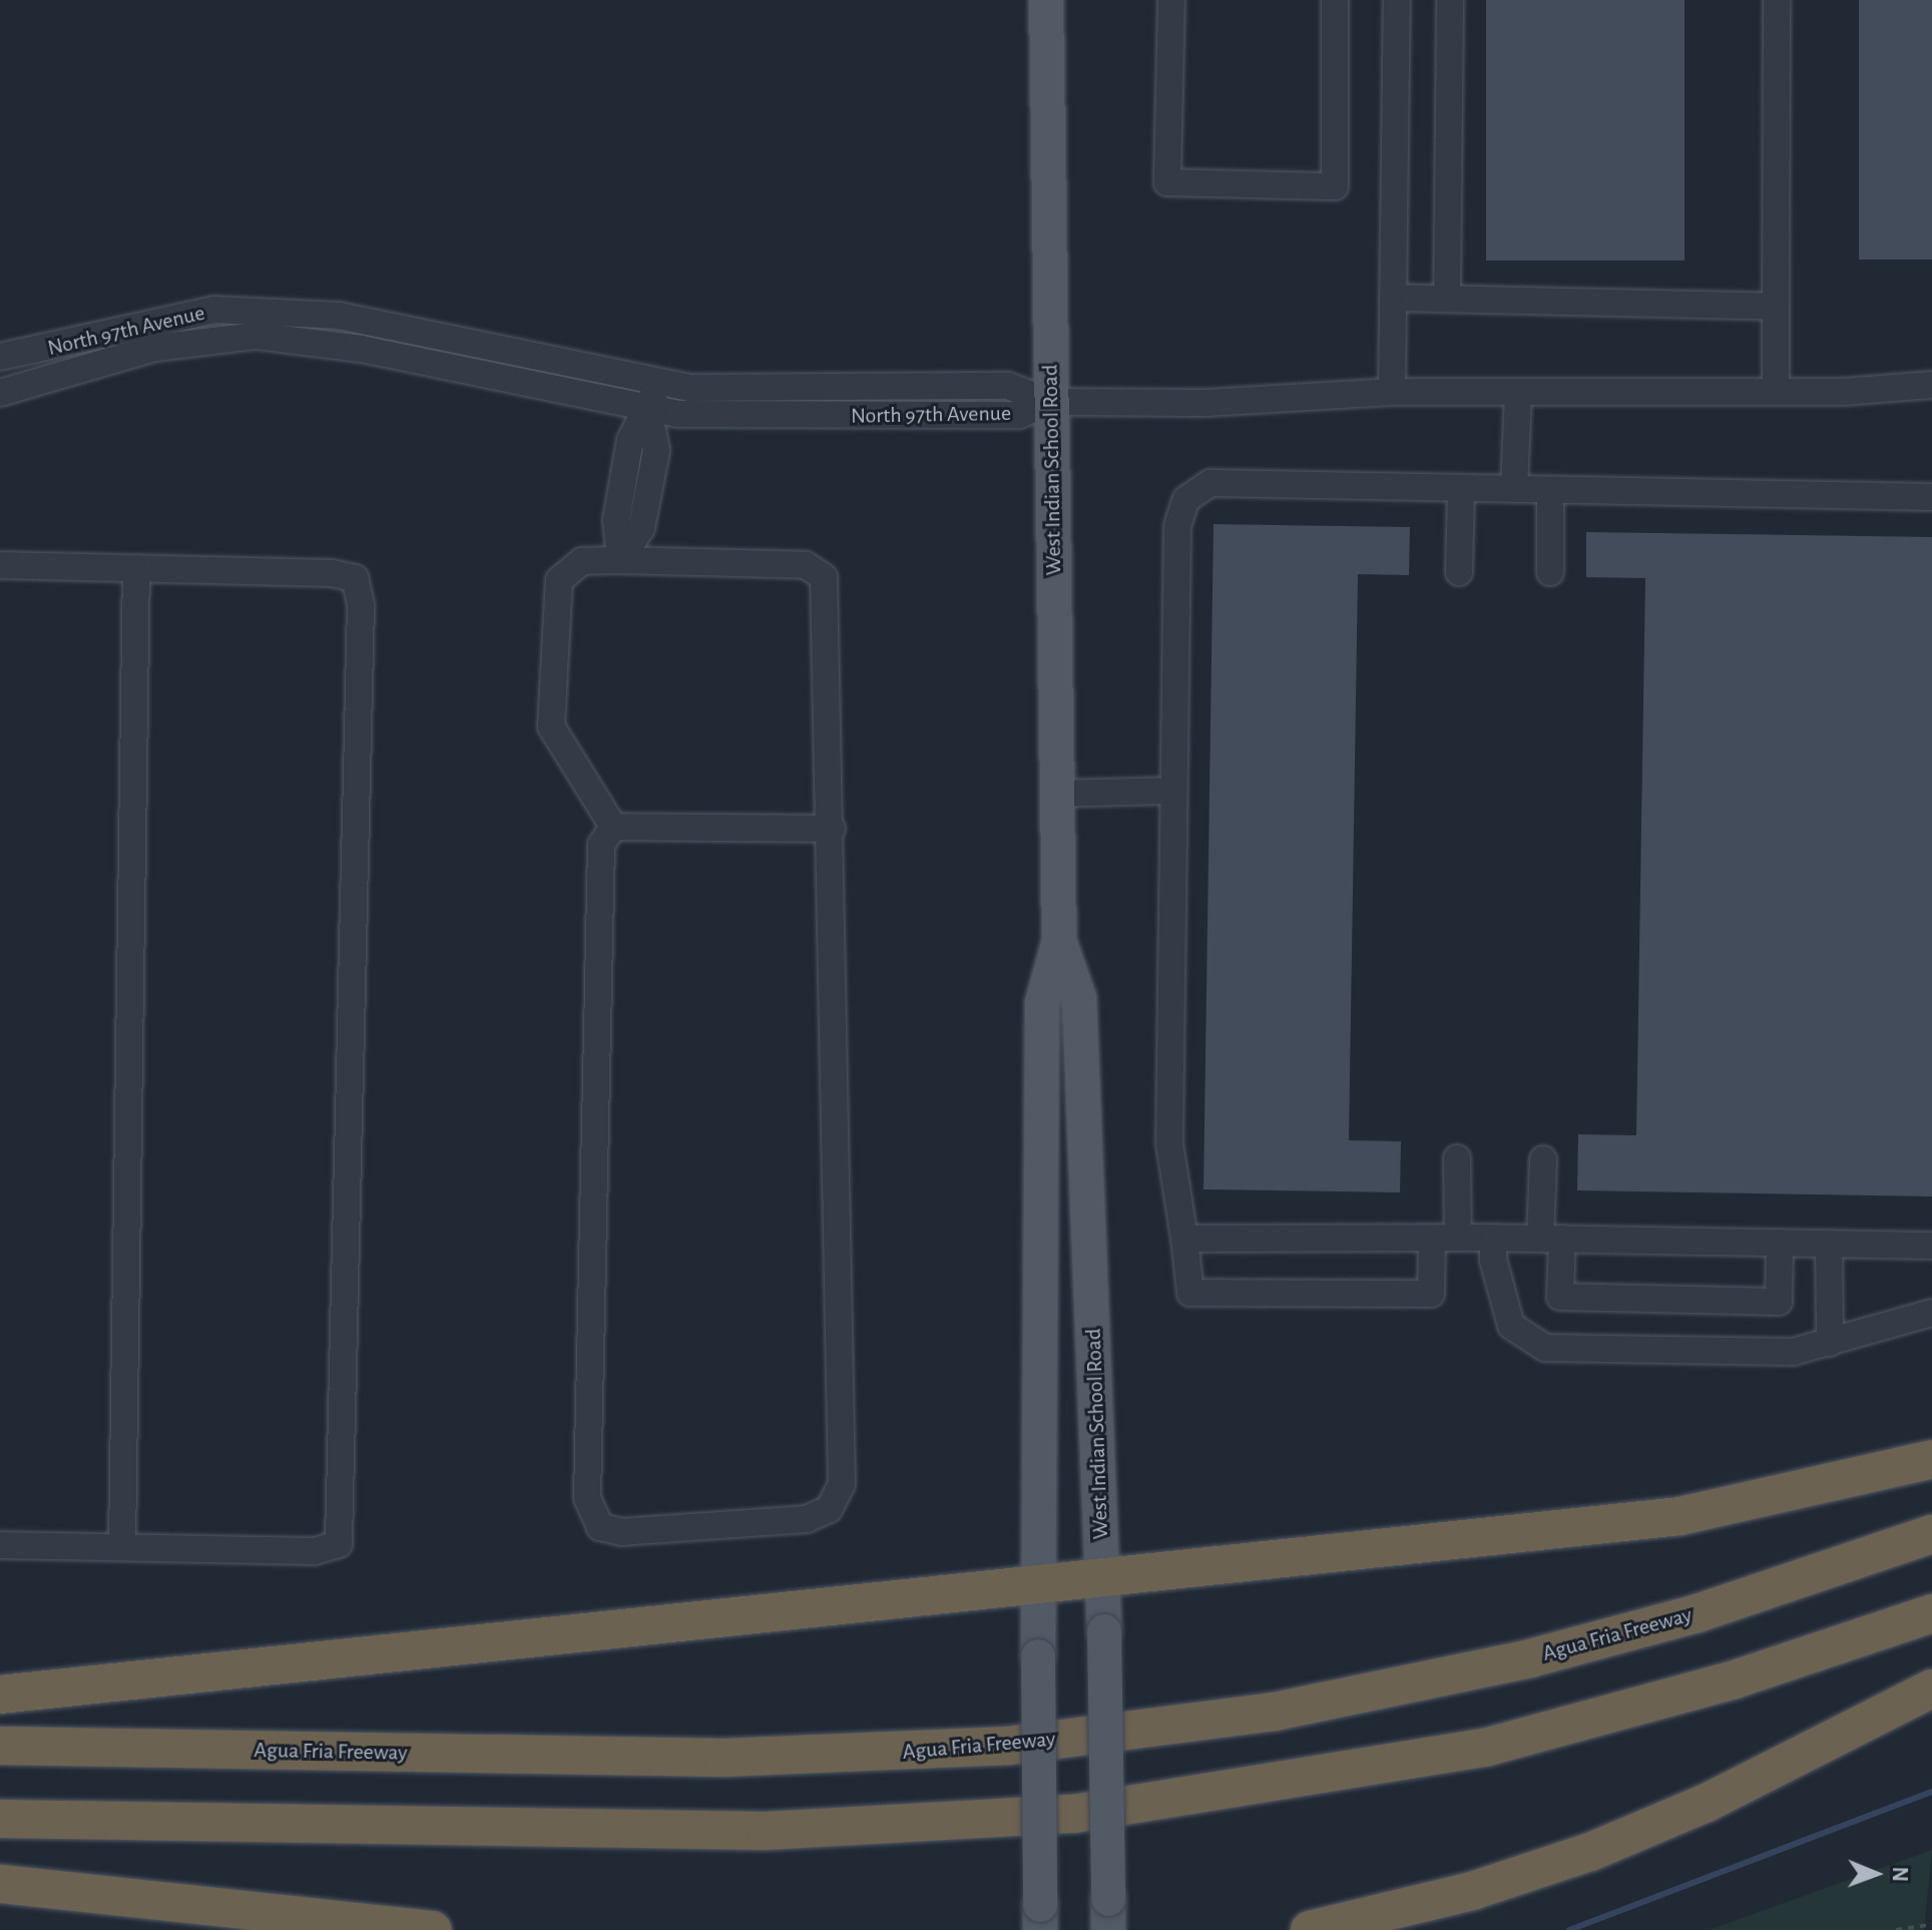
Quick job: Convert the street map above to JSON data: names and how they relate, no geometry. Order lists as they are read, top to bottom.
{
  "streets": {
    "highway": ["Agua Fria Freeway"],
    "main road": ["West Indian School Road"],
    "street": ["North 97th Avenue"]
  },
  "crossings": [
    ["North 97th Avenue", "West Indian School Road"]
  ],
  "north": "right"
}
